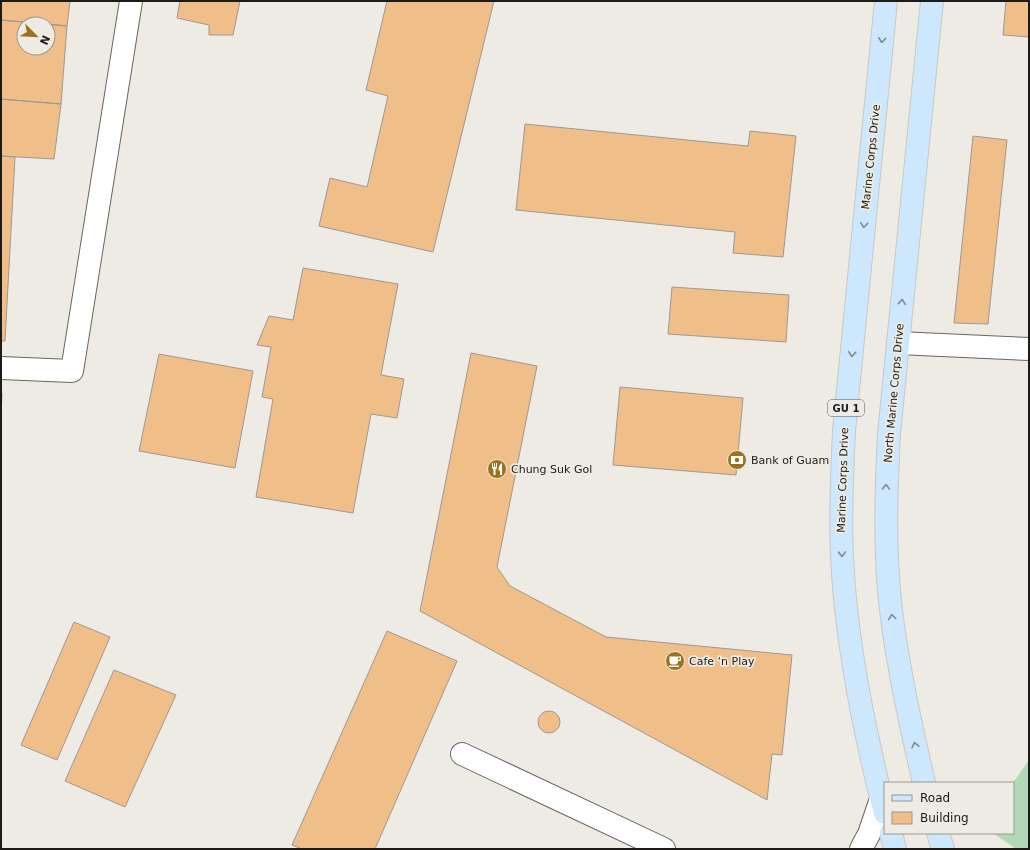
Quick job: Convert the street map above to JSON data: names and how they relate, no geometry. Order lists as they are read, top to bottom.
{
  "streets": {
    "main road": ["Marine Corps Drive", "North Marine Corps Drive", "GU 1"]
  },
  "one_way": ["Marine Corps Drive", "North Marine Corps Drive"],
  "places": {
    "bank": ["Bank of Guam"],
    "restaurant": ["Chung Suk Gol"],
    "cafe": ["Cafe ‘n Play"]
  },
  "legend": ["Road", "Building"],
  "north": "bottom right"
}
